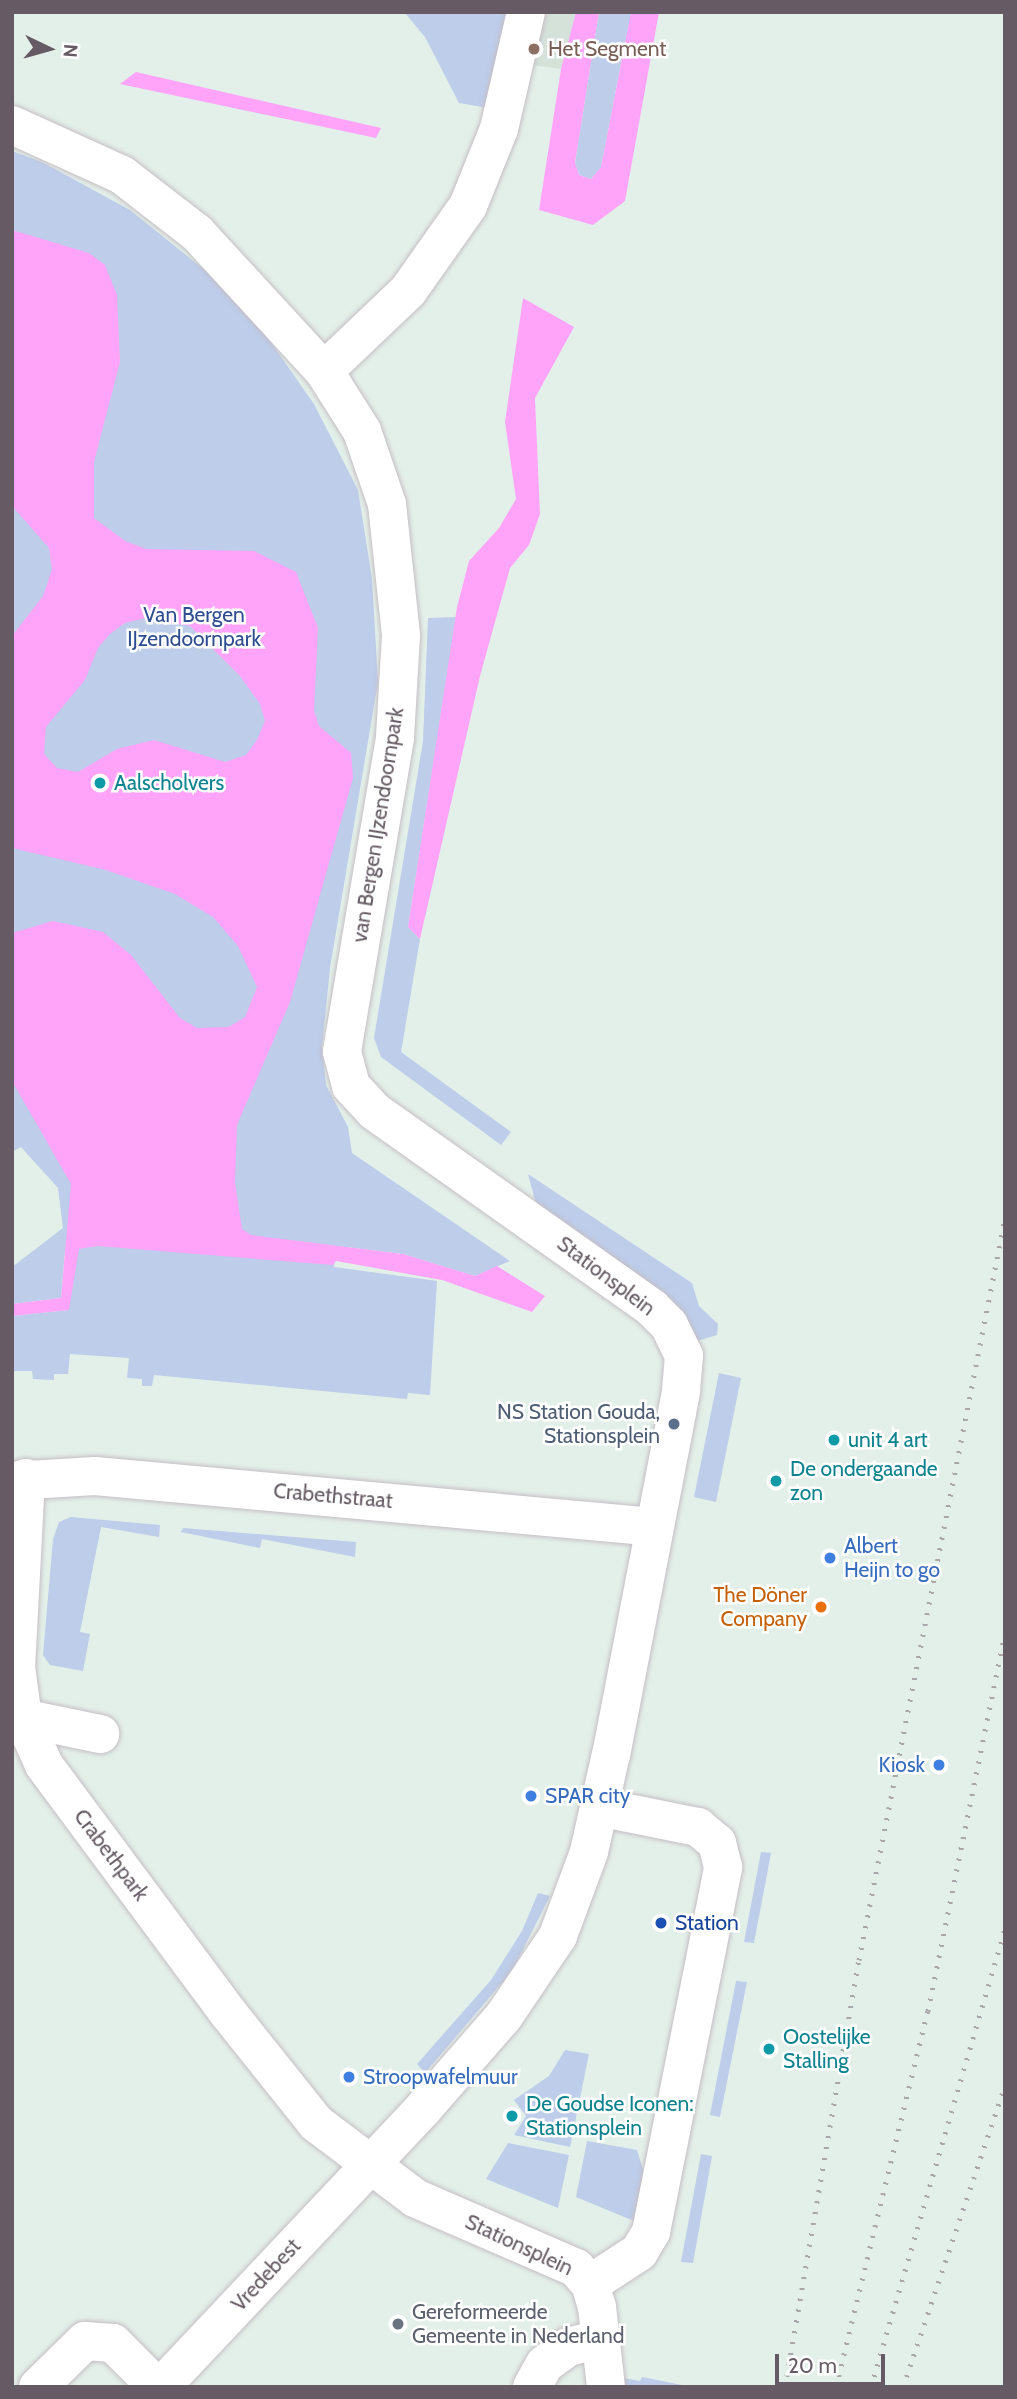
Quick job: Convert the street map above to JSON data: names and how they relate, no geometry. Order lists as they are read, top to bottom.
{
  "streets": {
    "street": [
      "van Bergen IJzendoornpark",
      "Stationsplein",
      "Crabethstraat",
      "Crabethpark",
      "Vredebest"
    ]
  },
  "crossings": [
    ["van Bergen IJzendoornpark", "Stationsplein"],
    ["Stationsplein", "Crabethstraat"],
    ["Stationsplein", "Crabethpark"],
    ["Stationsplein", "Vredebest"],
    ["Crabethstraat", "Crabethpark"],
    ["Crabethpark", "Vredebest"]
  ],
  "parks": ["Van Bergen IJzendoornpark"],
  "places": [
    "Het Segment",
    "Aalscholvers",
    "NS Station Gouda, Stationsplein",
    "unit 4 art",
    "De ondergaande zon",
    "Albert Heijn to go",
    "The Döner Company",
    "Kiosk",
    "SPAR city",
    "Station",
    "Oostelijke Stalling",
    "Stroopwafelmuur",
    "De Goudse Iconen: Stationsplein",
    "Gereformeerde Gemeente in Nederland"
  ],
  "scale_bar": "20 m",
  "north": "right"
}
